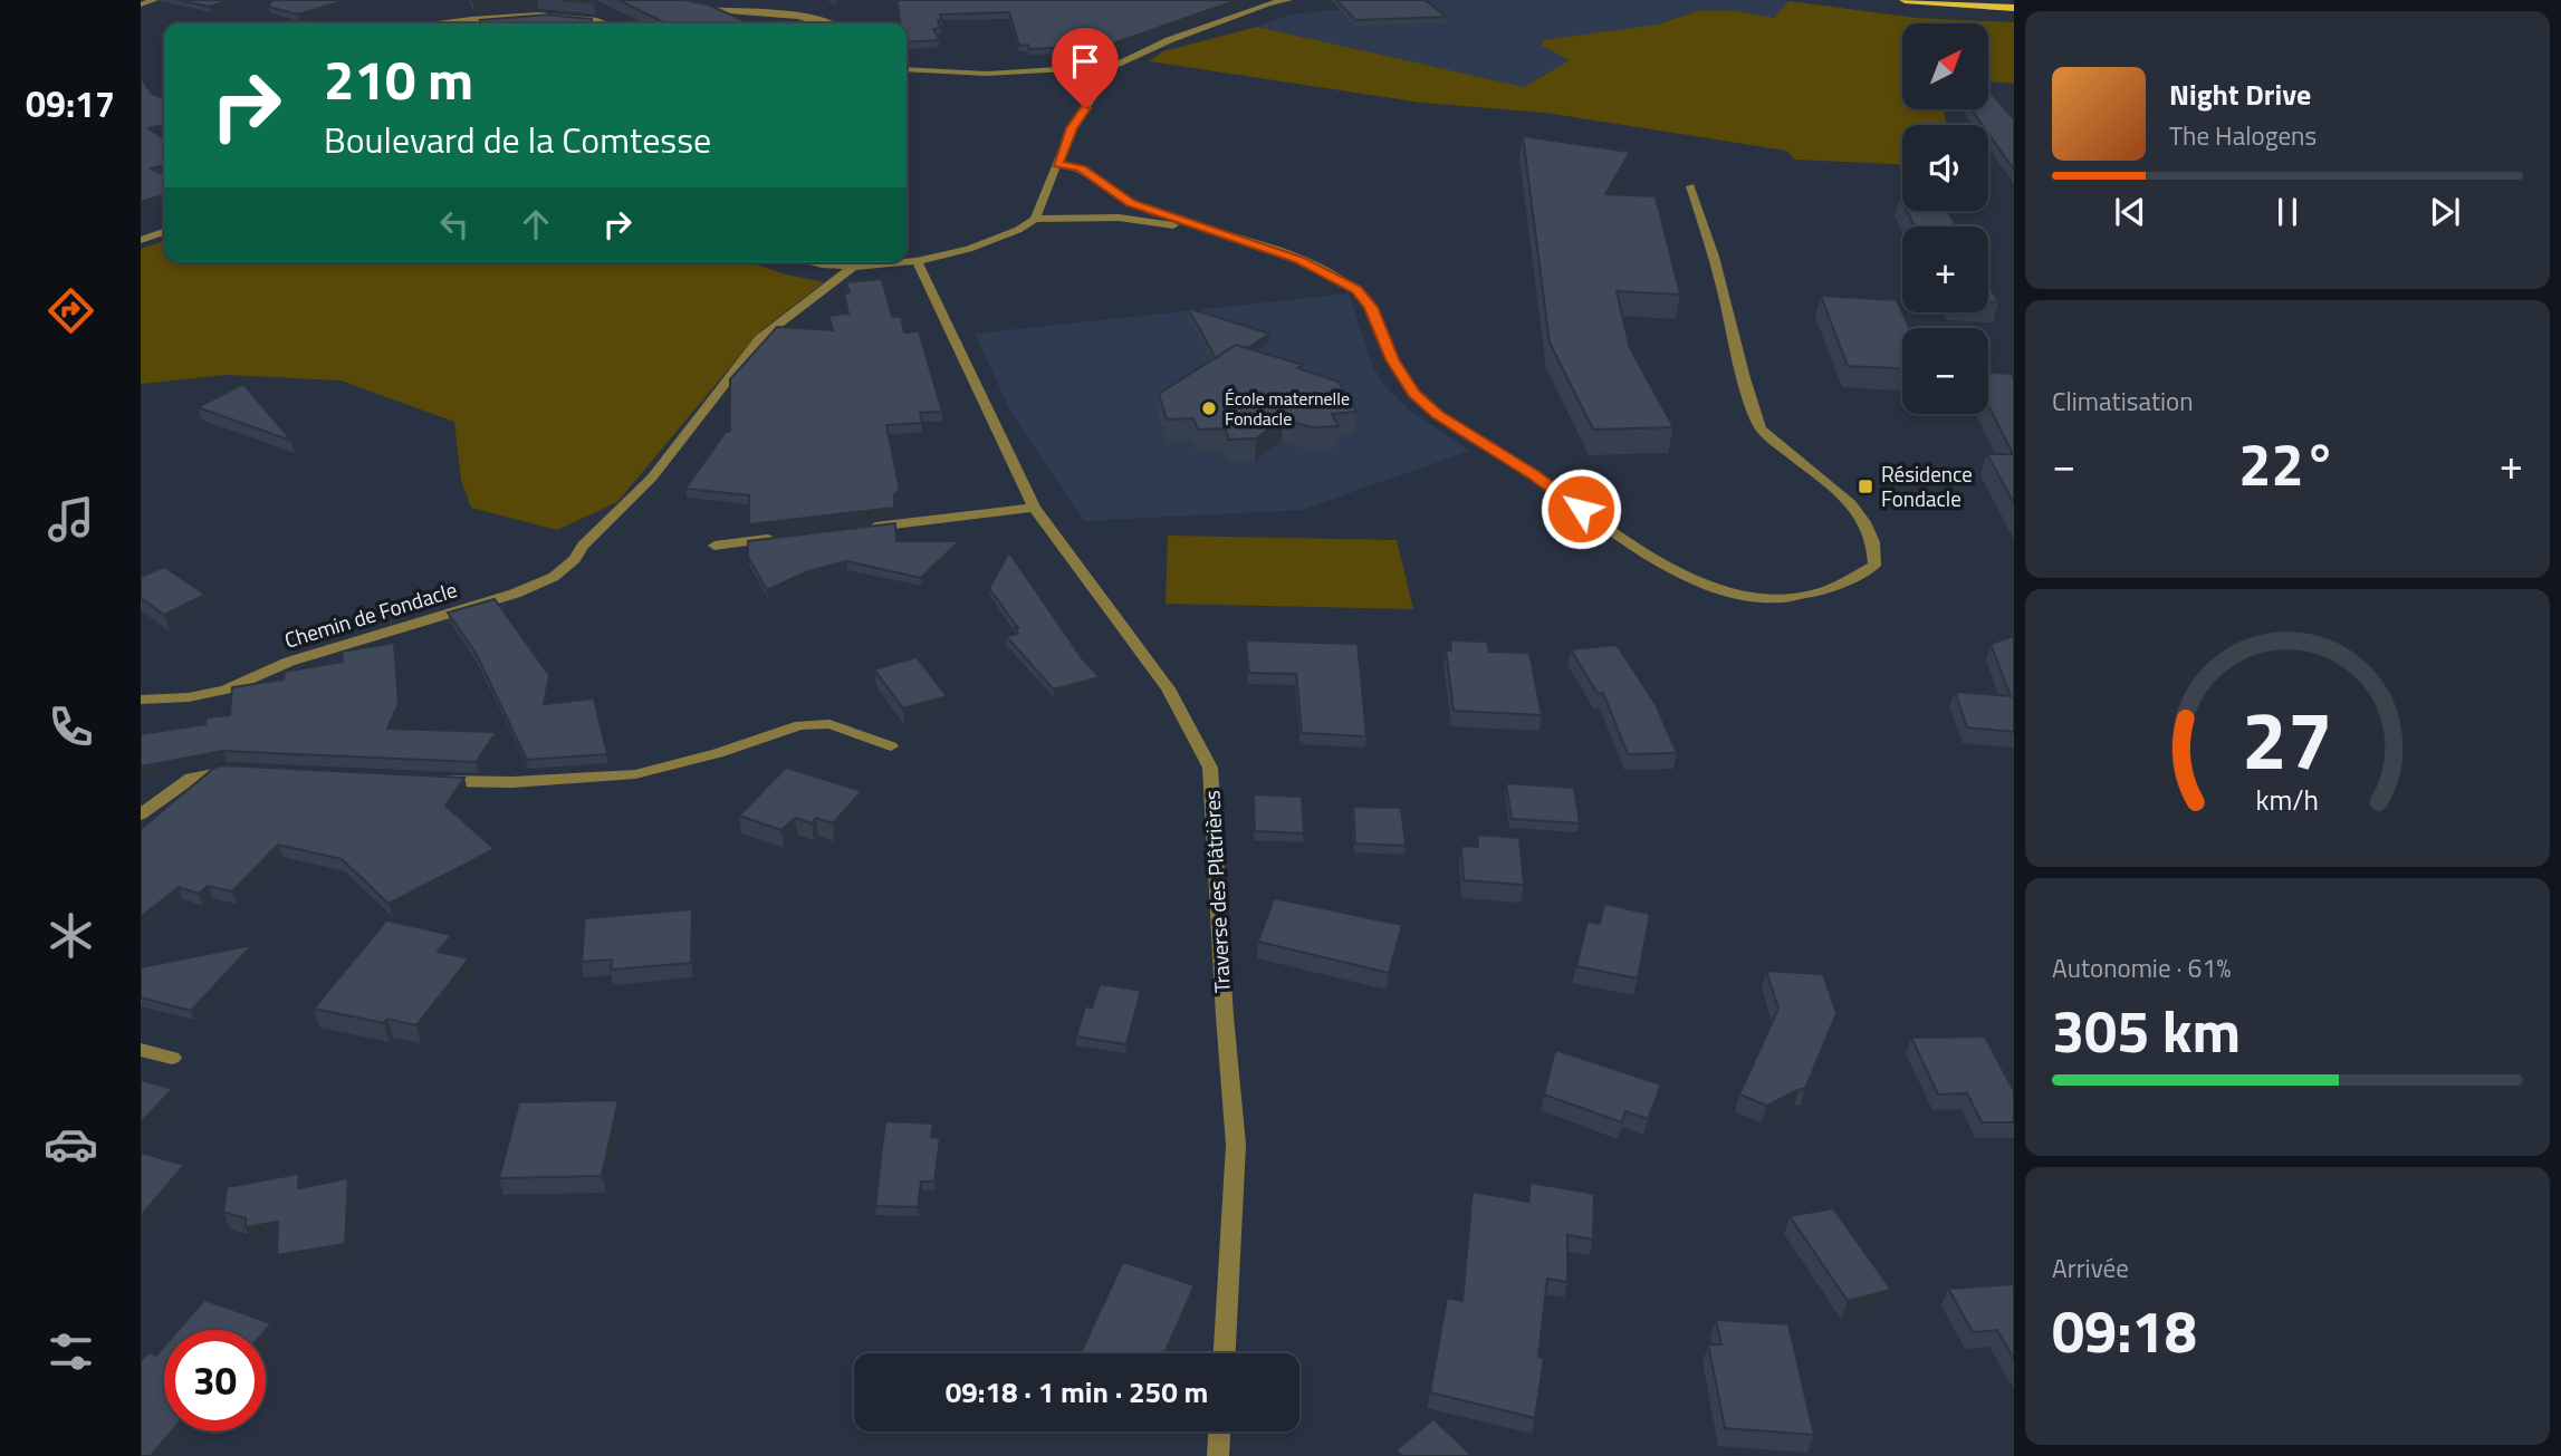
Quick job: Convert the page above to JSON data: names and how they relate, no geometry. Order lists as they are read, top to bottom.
{
  "streets": {
    "street": ["Chemin de Fondacle", "Traverse des Plâtrières"]
  },
  "places": {
    "other": ["École maternelle Fondacle"],
    "transit": ["Résidence Fondacle"]
  },
  "north": "top right",
  "page": {
    "tabs": "09:17",
    "map_buttons": ["+", "−"],
    "turn": ["210 m", "Boulevard de la Comtesse"],
    "song": ["Night Drive", "The Halogens"],
    "tile": [
      "Climatisation",
      ["Autonomie · 61%", "305 km"],
      ["Arrivée", "09:18"]
    ],
    "heat": ["−", "22°", "+"],
    "limit": "30",
    "trip": "09:18 · 1 min · 250 m",
    "gauge": ["27", "km/h"]
  }
}
